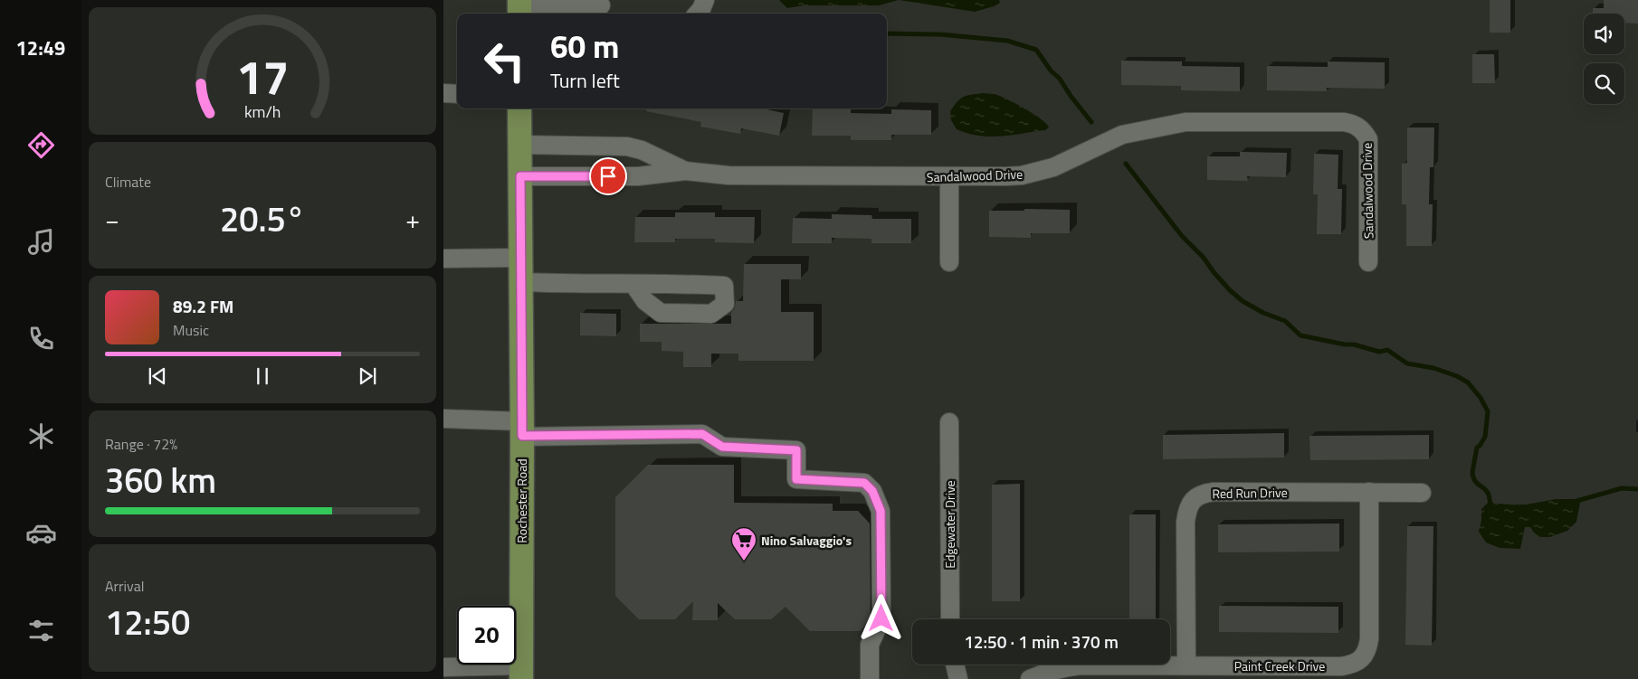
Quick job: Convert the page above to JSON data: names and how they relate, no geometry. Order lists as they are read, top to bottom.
{
  "streets": {
    "main road": ["Rochester Road"],
    "street": [
      "Sandalwood Drive",
      "Red Run Drive",
      "Edgewater Drive",
      "Paint Creek Drive"
    ]
  },
  "crossings": [
    ["Sandalwood Drive", "Rochester Road"],
    ["Red Run Drive", "Paint Creek Drive"]
  ],
  "places": {
    "supermarket": ["Nino Salvaggio's"]
  },
  "page": {
    "tabs": "12:49",
    "turn": ["60 m", "Turn left"],
    "tile": [
      "Climate",
      ["Range · 72%", "360 km"],
      ["Arrival", "12:50"]
    ],
    "heat": ["−", "20.5°", "+"],
    "song": ["89.2 FM", "Music"],
    "limit": "20",
    "trip": "12:50 · 1 min · 370 m",
    "gauge": ["17", "km/h"]
  }
}
